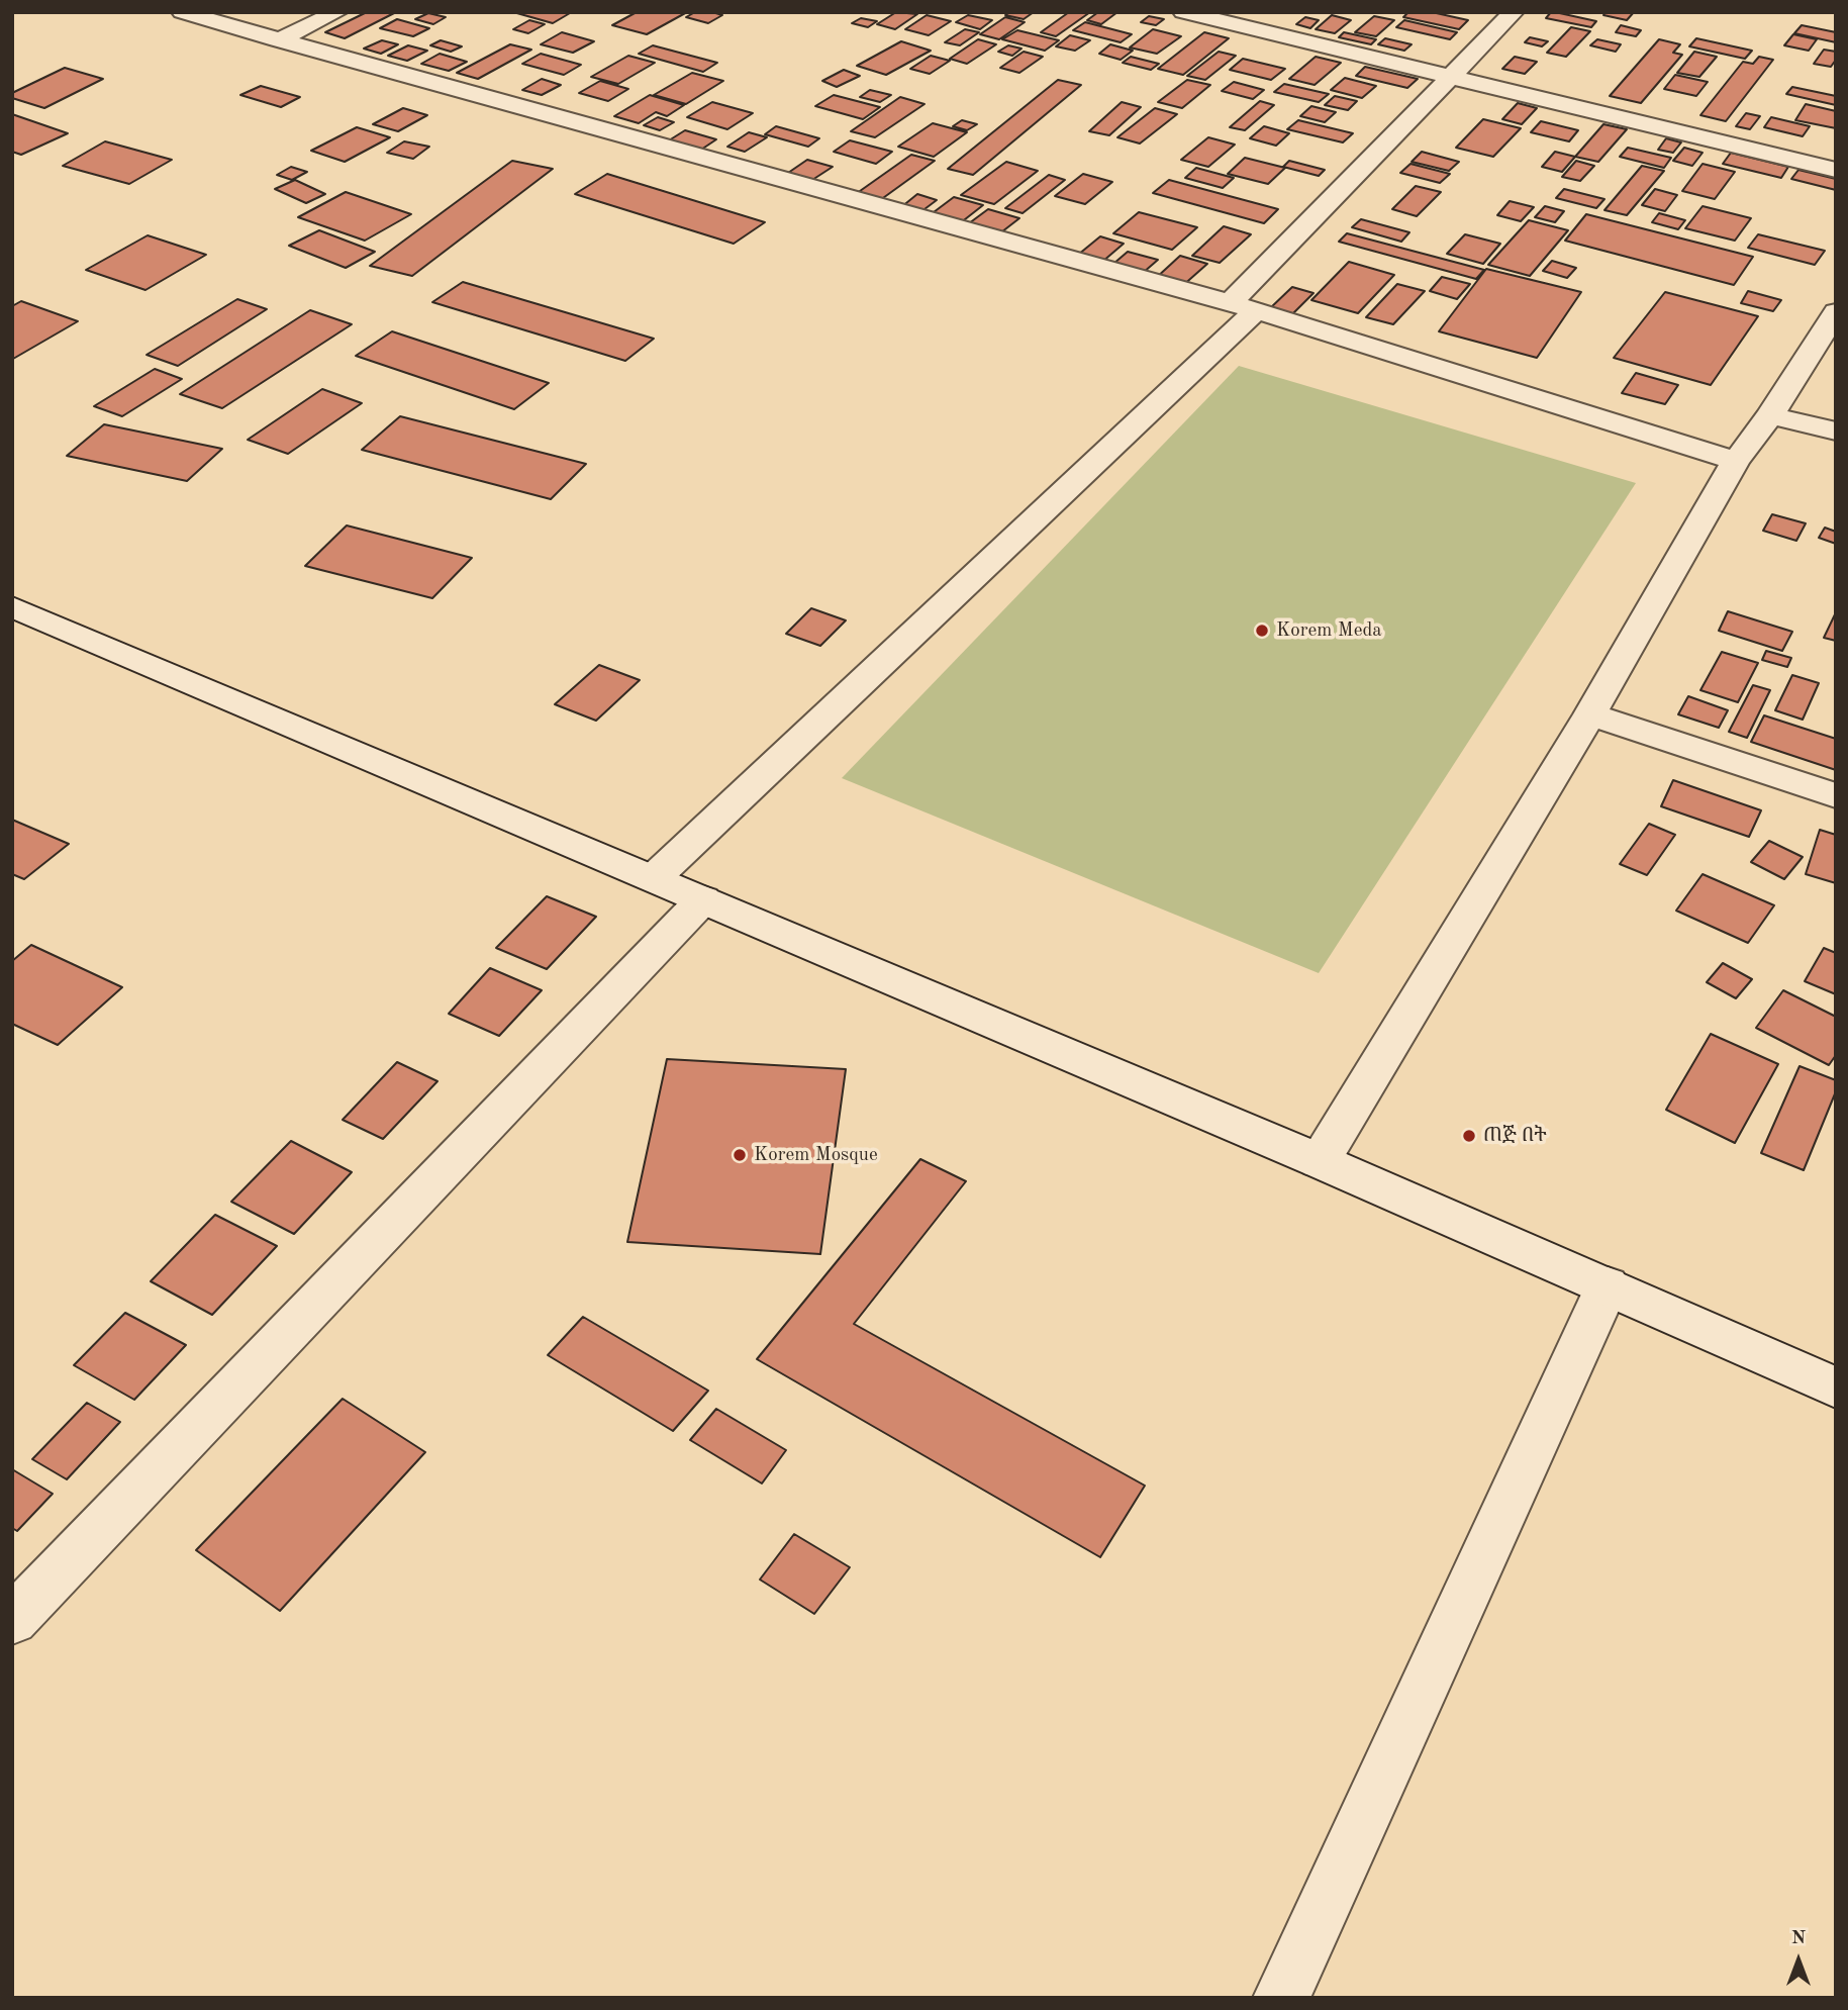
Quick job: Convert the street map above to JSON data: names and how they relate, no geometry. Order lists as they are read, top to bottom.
{
  "places": ["Korem Meda", "ጠጅ በት", "Korem Mosque"],
  "north": "top"
}
